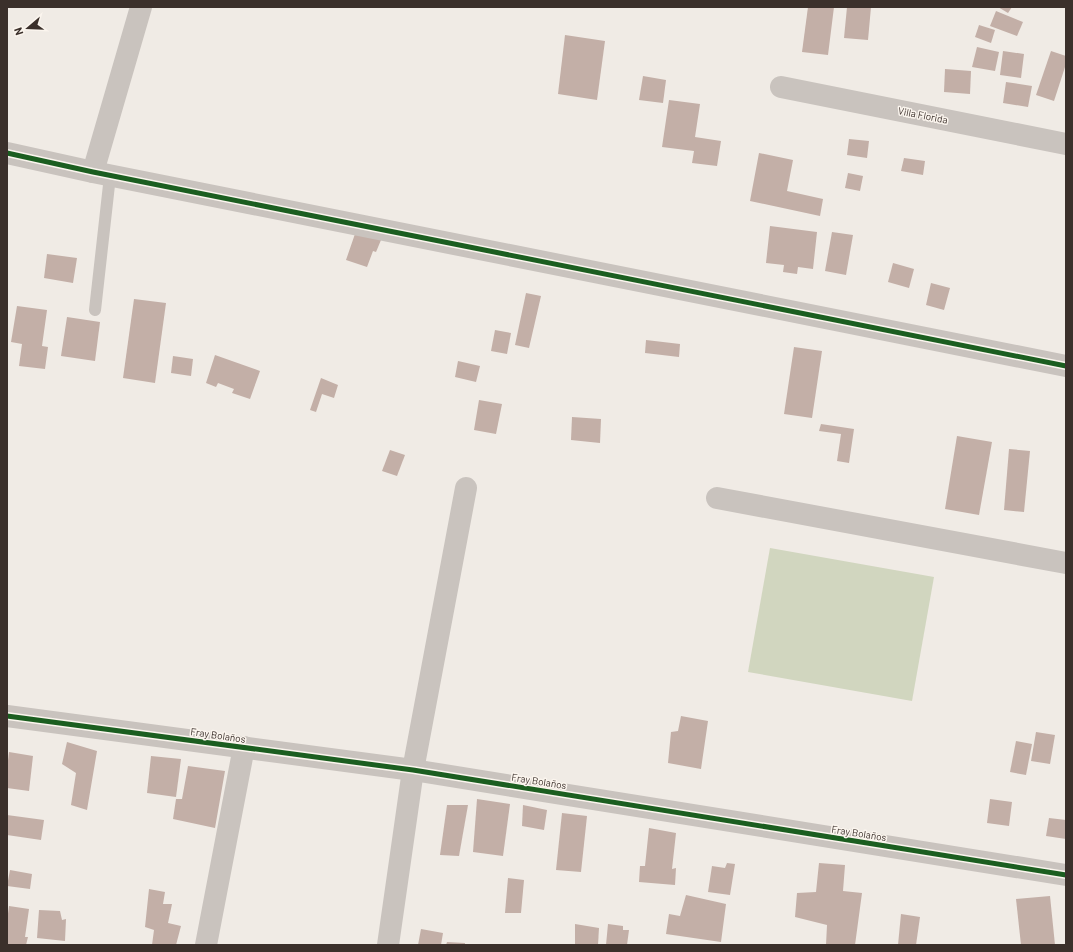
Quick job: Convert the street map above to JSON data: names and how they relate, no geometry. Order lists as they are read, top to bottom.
{
  "streets": {
    "street": ["Villa Florida", "Fray Bolaños"]
  },
  "north": "left"
}
